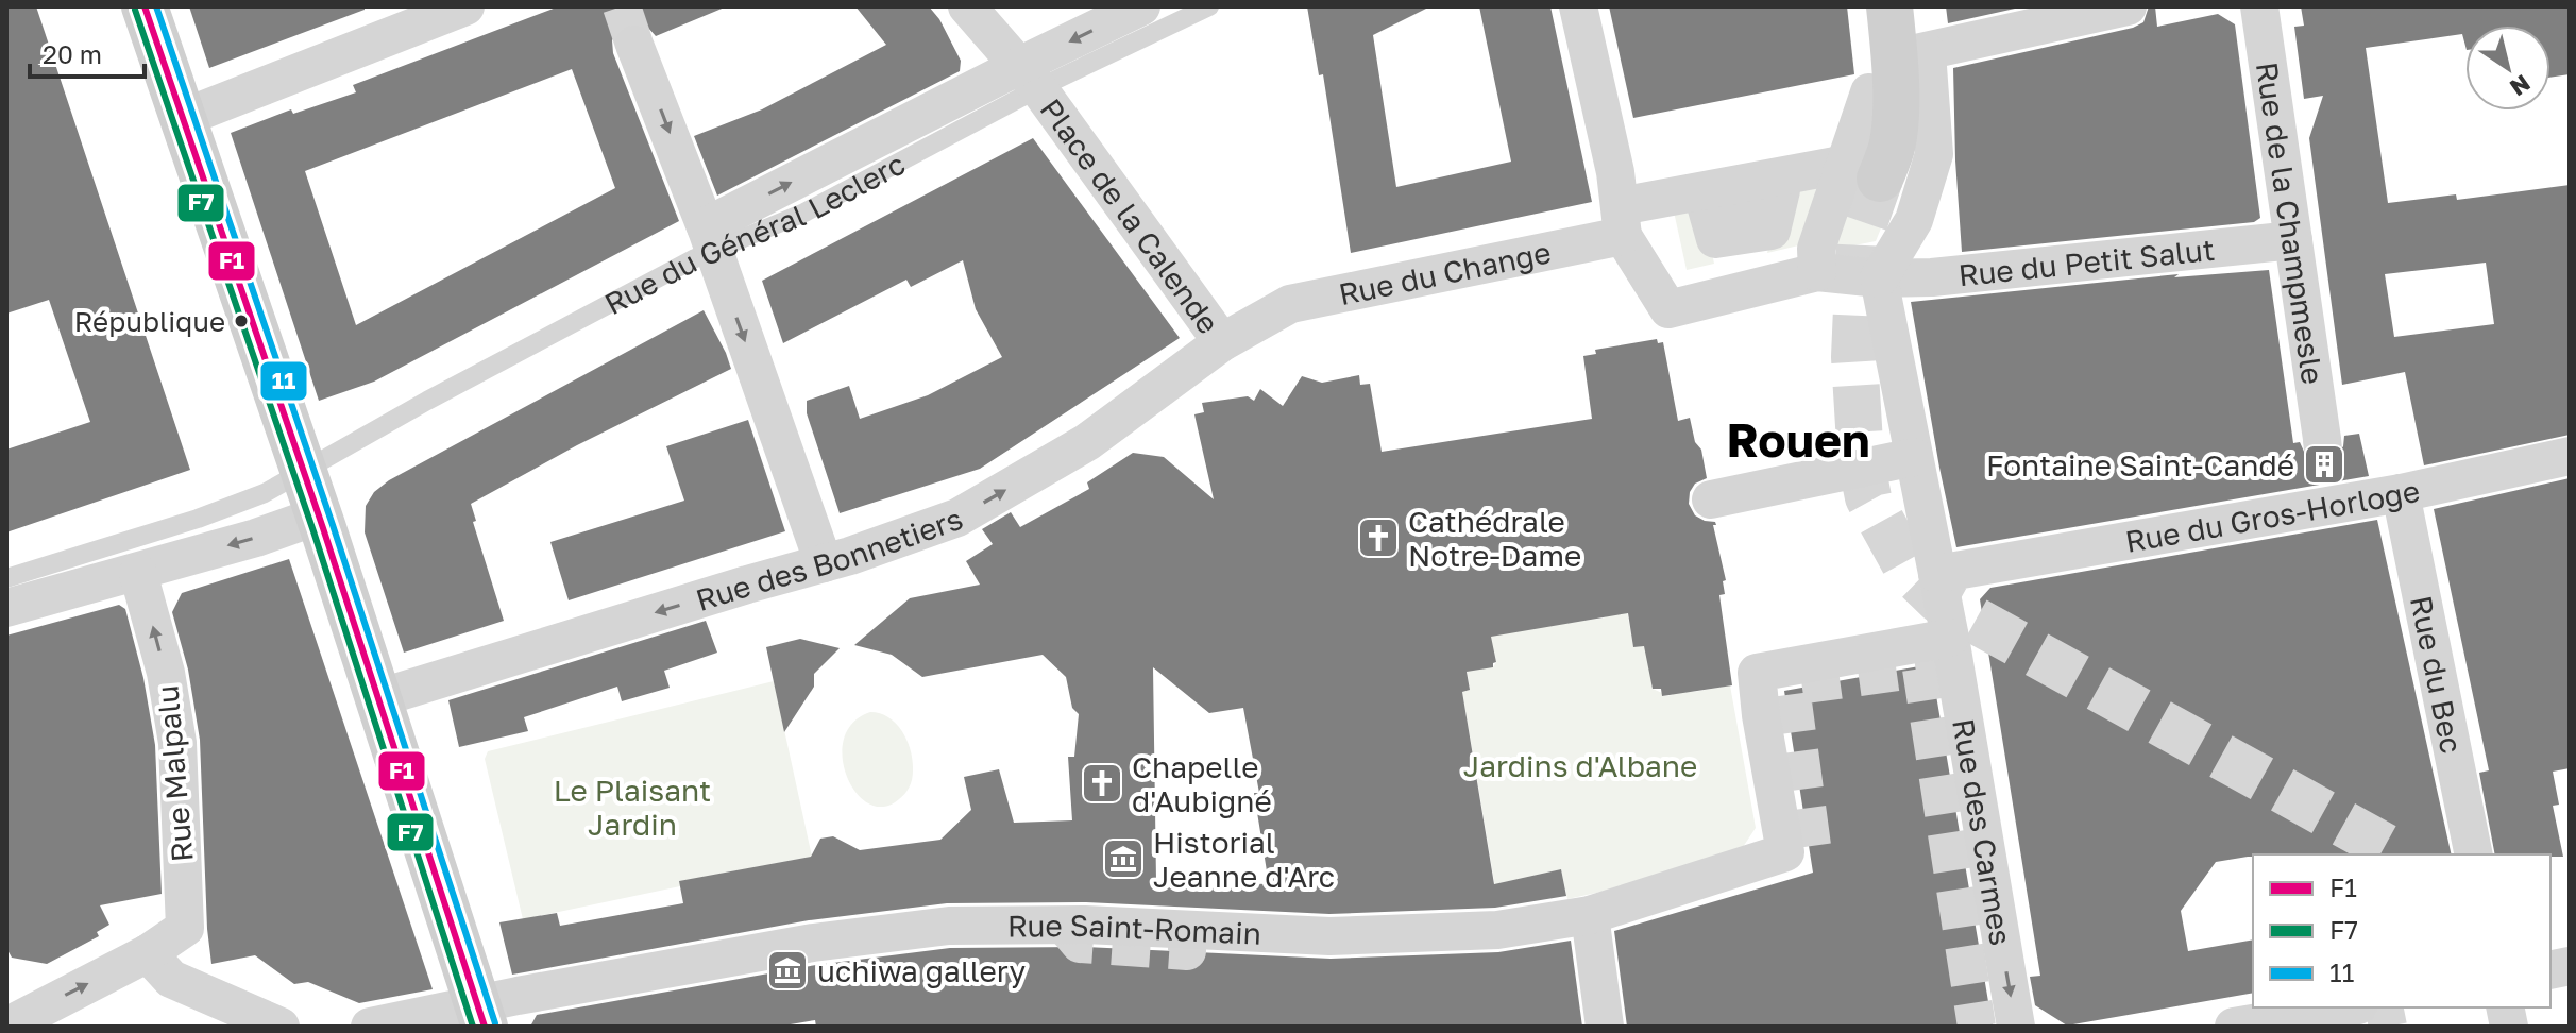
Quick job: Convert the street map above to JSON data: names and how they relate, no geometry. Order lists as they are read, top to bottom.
{
  "streets": {
    "street": [
      "Place de la Calende",
      "Rue de la Champmesle",
      "Rue du Général Leclerc",
      "Rue du Petit Salut",
      "Rue du Change",
      "Rue du Gros-Horloge",
      "Rue des Bonnetiers",
      "Rue du Bec",
      "Rue Malpalu",
      "Rue des Carmes",
      "Rue Saint-Romain"
    ]
  },
  "crossings": [
    ["Place de la Calende", "Rue du Général Leclerc"],
    ["Place de la Calende", "Rue du Change"],
    ["Place de la Calende", "Rue des Bonnetiers"],
    ["Rue de la Champmesle", "Rue du Petit Salut"],
    ["Rue du Petit Salut", "Rue du Change"],
    ["Rue du Petit Salut", "Rue des Carmes"],
    ["Rue du Change", "Rue des Bonnetiers"],
    ["Rue du Gros-Horloge", "Rue du Bec"],
    ["Rue du Gros-Horloge", "Rue des Carmes"],
    ["Rue des Carmes", "Rue Saint-Romain"]
  ],
  "one_way": ["Rue des Carmes"],
  "districts": ["Rouen"],
  "parks": ["Jardins d'Albane", "Le Plaisant Jardin"],
  "places": {
    "other": ["République"],
    "building": ["Fontaine Saint-Candé"],
    "church": ["Cathédrale Notre-Dame", "Chapelle d'Aubigné"],
    "museum": ["Historial Jeanne d'Arc", "uchiwa gallery"]
  },
  "lines": ["transit line F1", "transit line 11", "transit line F7"],
  "legend": ["F1", "F7", "11"],
  "scale_bar": "20 m",
  "north": "bottom right"
}
